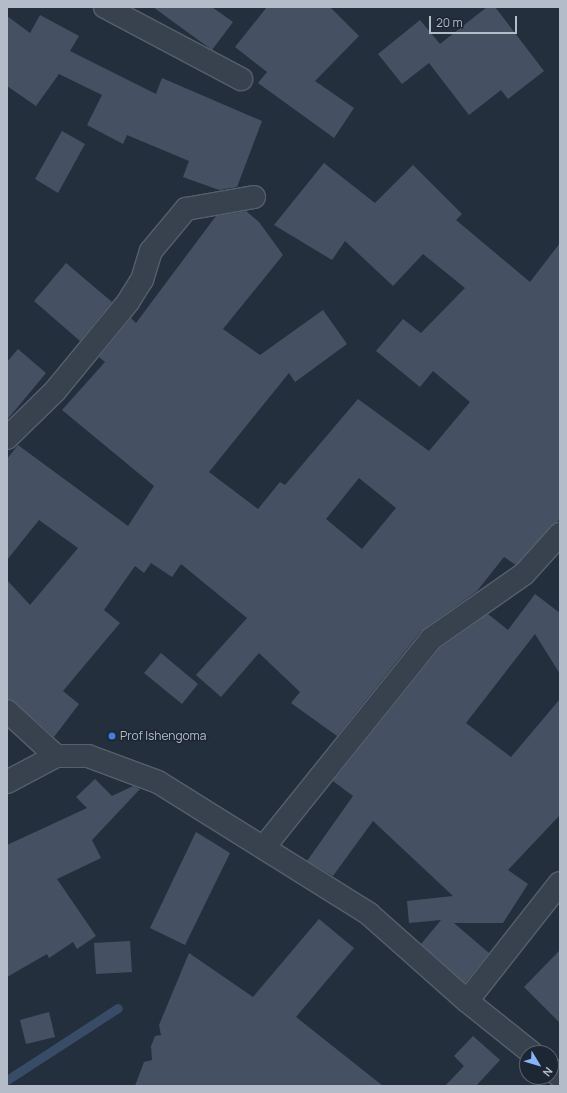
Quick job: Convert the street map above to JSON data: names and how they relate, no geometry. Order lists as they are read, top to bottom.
{
  "places": ["Prof Ishengoma"],
  "scale_bar": "20 m",
  "north": "bottom right"
}
